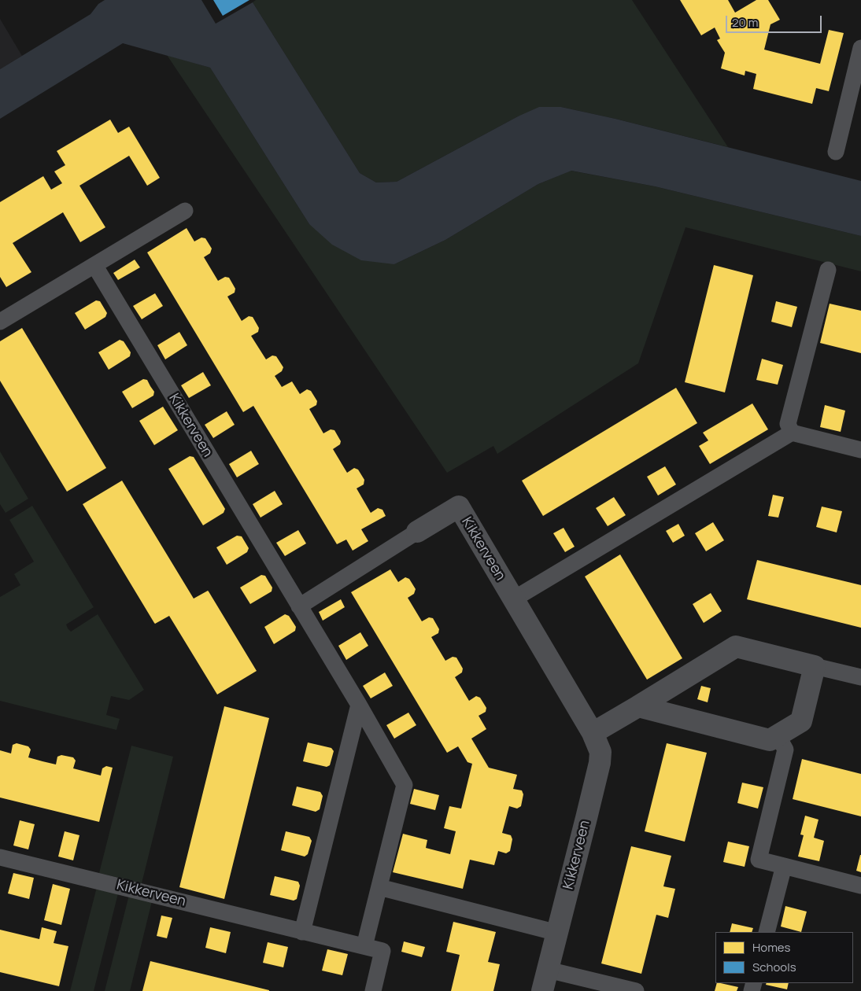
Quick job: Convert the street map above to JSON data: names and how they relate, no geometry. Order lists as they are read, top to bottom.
{
  "streets": {
    "street": ["Kikkerveen"]
  },
  "legend": ["Homes", "Schools"],
  "scale_bar": "20 m"
}
